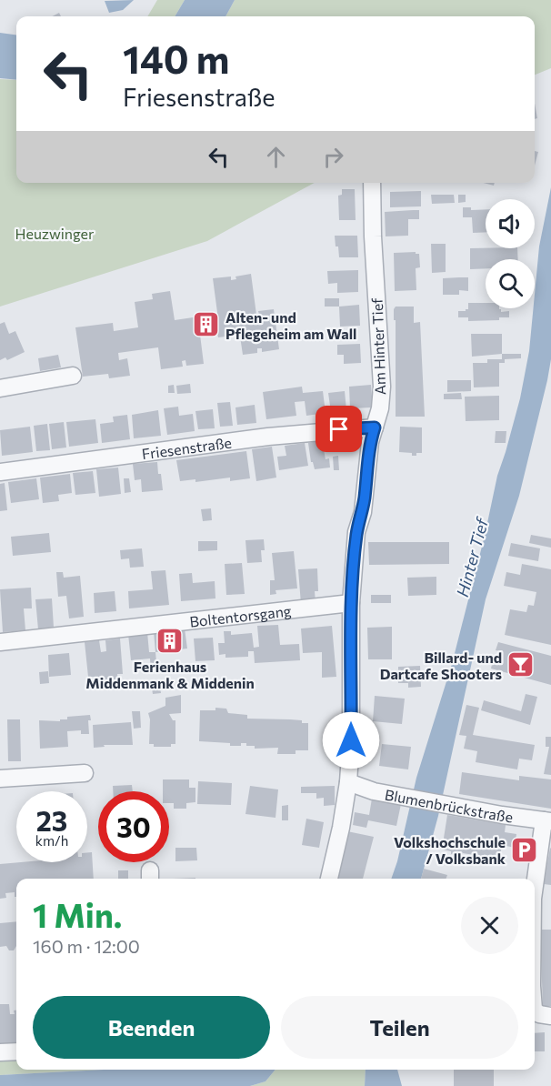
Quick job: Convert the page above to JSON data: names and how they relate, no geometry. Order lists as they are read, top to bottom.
{
  "streets": {
    "street": [
      "Am Hinter Tief",
      "Friesenstraße",
      "Boltentorsgang",
      "Blumenbrückstraße"
    ]
  },
  "crossings": [
    ["Am Hinter Tief", "Friesenstraße"],
    ["Am Hinter Tief", "Boltentorsgang"],
    ["Am Hinter Tief", "Blumenbrückstraße"]
  ],
  "water": ["Hinter Tief"],
  "parks": ["Heuzwinger"],
  "places": {
    "building": ["Alten- und Pflegeheim am Wall", "Ferienhaus Middenmank & Middenin"],
    "bar": ["Billard- und Dartcafe Shooters"],
    "parking": ["Volkshochschule / Volksbank"]
  },
  "page": {
    "turn": ["140 m", "Friesenstraße"],
    "speed": "23 km/h",
    "limit": "30",
    "heading": ["1 Min.", "160 m · 12:00"],
    "buttons": ["Beenden", "Teilen"]
  }
}
